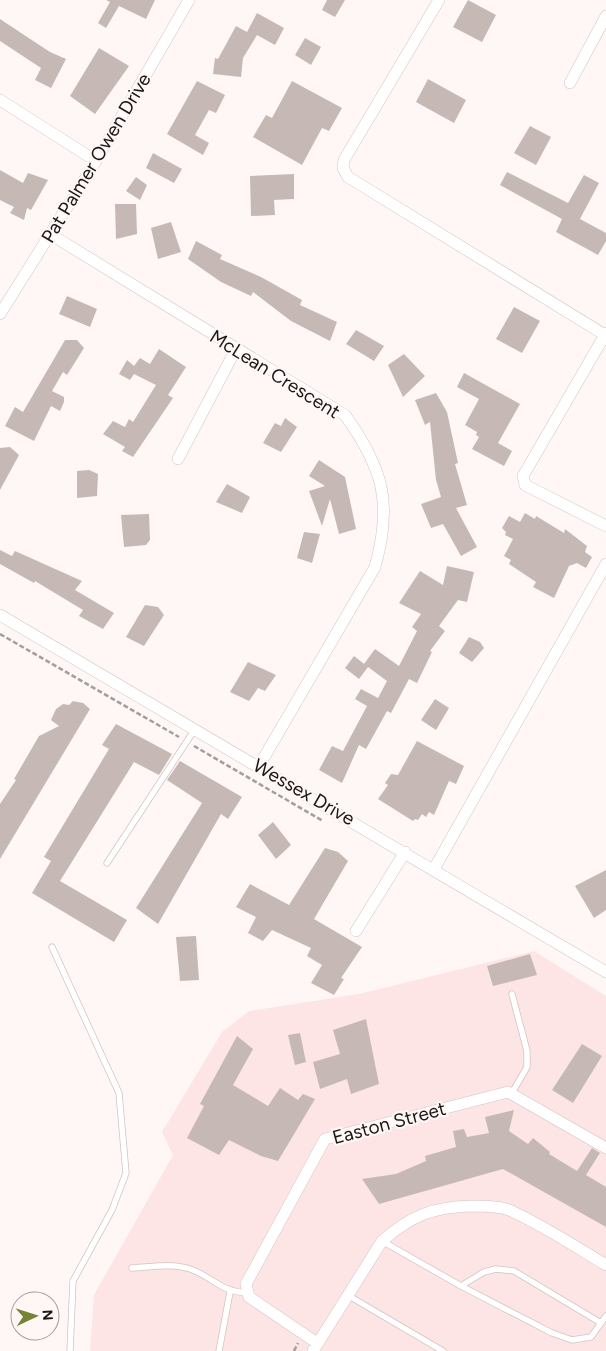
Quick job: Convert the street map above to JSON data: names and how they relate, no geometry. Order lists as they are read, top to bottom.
{
  "streets": {
    "street": [
      "Pat Palmer Owen Drive",
      "McLean Crescent",
      "Wessex Drive",
      "Easton Street"
    ]
  },
  "crossings": [
    ["Pat Palmer Owen Drive", "McLean Crescent"],
    ["McLean Crescent", "Wessex Drive"]
  ],
  "north": "right"
}
